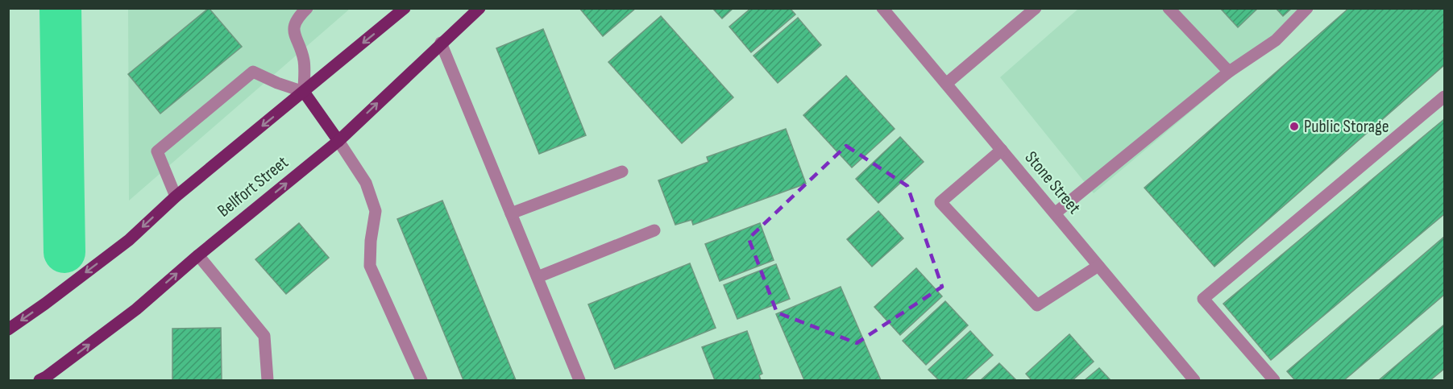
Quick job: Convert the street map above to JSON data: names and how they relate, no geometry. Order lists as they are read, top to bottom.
{
  "streets": {
    "main road": ["Bellfort Street"],
    "street": ["Stone Street"]
  },
  "places": ["Public Storage"]
}
